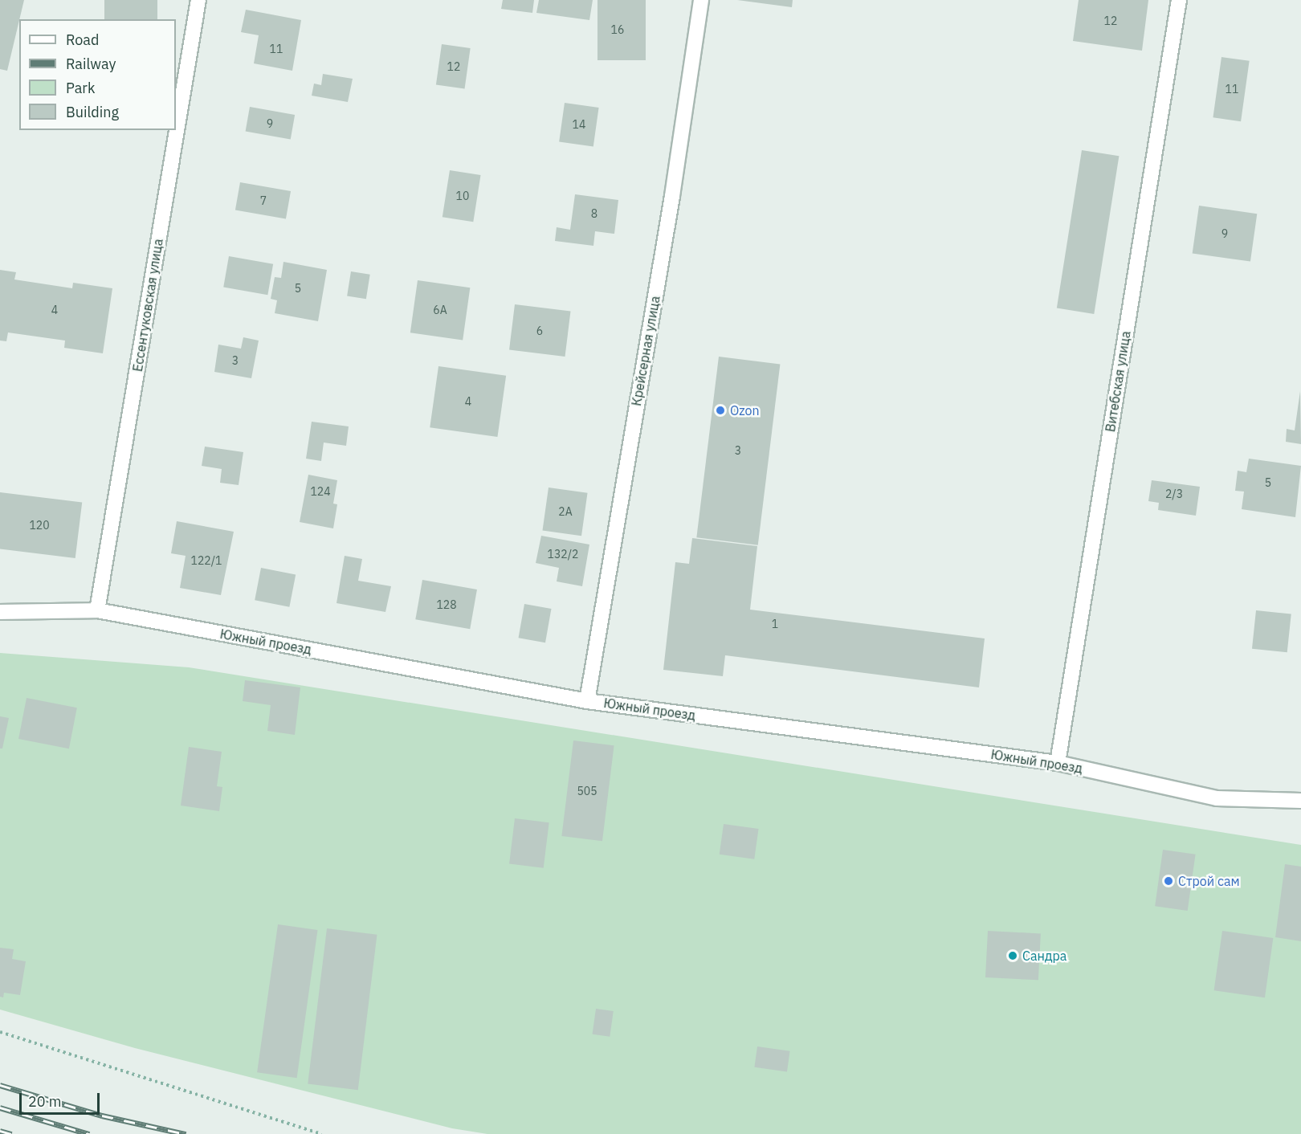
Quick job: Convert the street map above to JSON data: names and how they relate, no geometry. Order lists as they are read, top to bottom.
{
  "streets": {
    "street": [
      "Ессентуковская улица",
      "Крейсерная улица",
      "Витебская улица",
      "Южный проезд"
    ]
  },
  "crossings": [
    ["Ессентуковская улица", "Южный проезд"],
    ["Крейсерная улица", "Южный проезд"],
    ["Витебская улица", "Южный проезд"]
  ],
  "places": ["Ozon", "Строй сам", "Сандра"],
  "house_numbers": [
    "12",
    "16",
    "11",
    "12",
    "11",
    "9",
    "14",
    "10",
    "7",
    "8",
    "9",
    "5",
    "4",
    "6А",
    "6",
    "3",
    "4",
    "3",
    "5",
    "124",
    "2/3",
    "2А",
    "120",
    "132/2",
    "122/1",
    "128",
    "1",
    "505"
  ],
  "legend": [
    "Road",
    "Railway",
    "Park",
    "Building"
  ],
  "scale_bar": "20 m"
}
